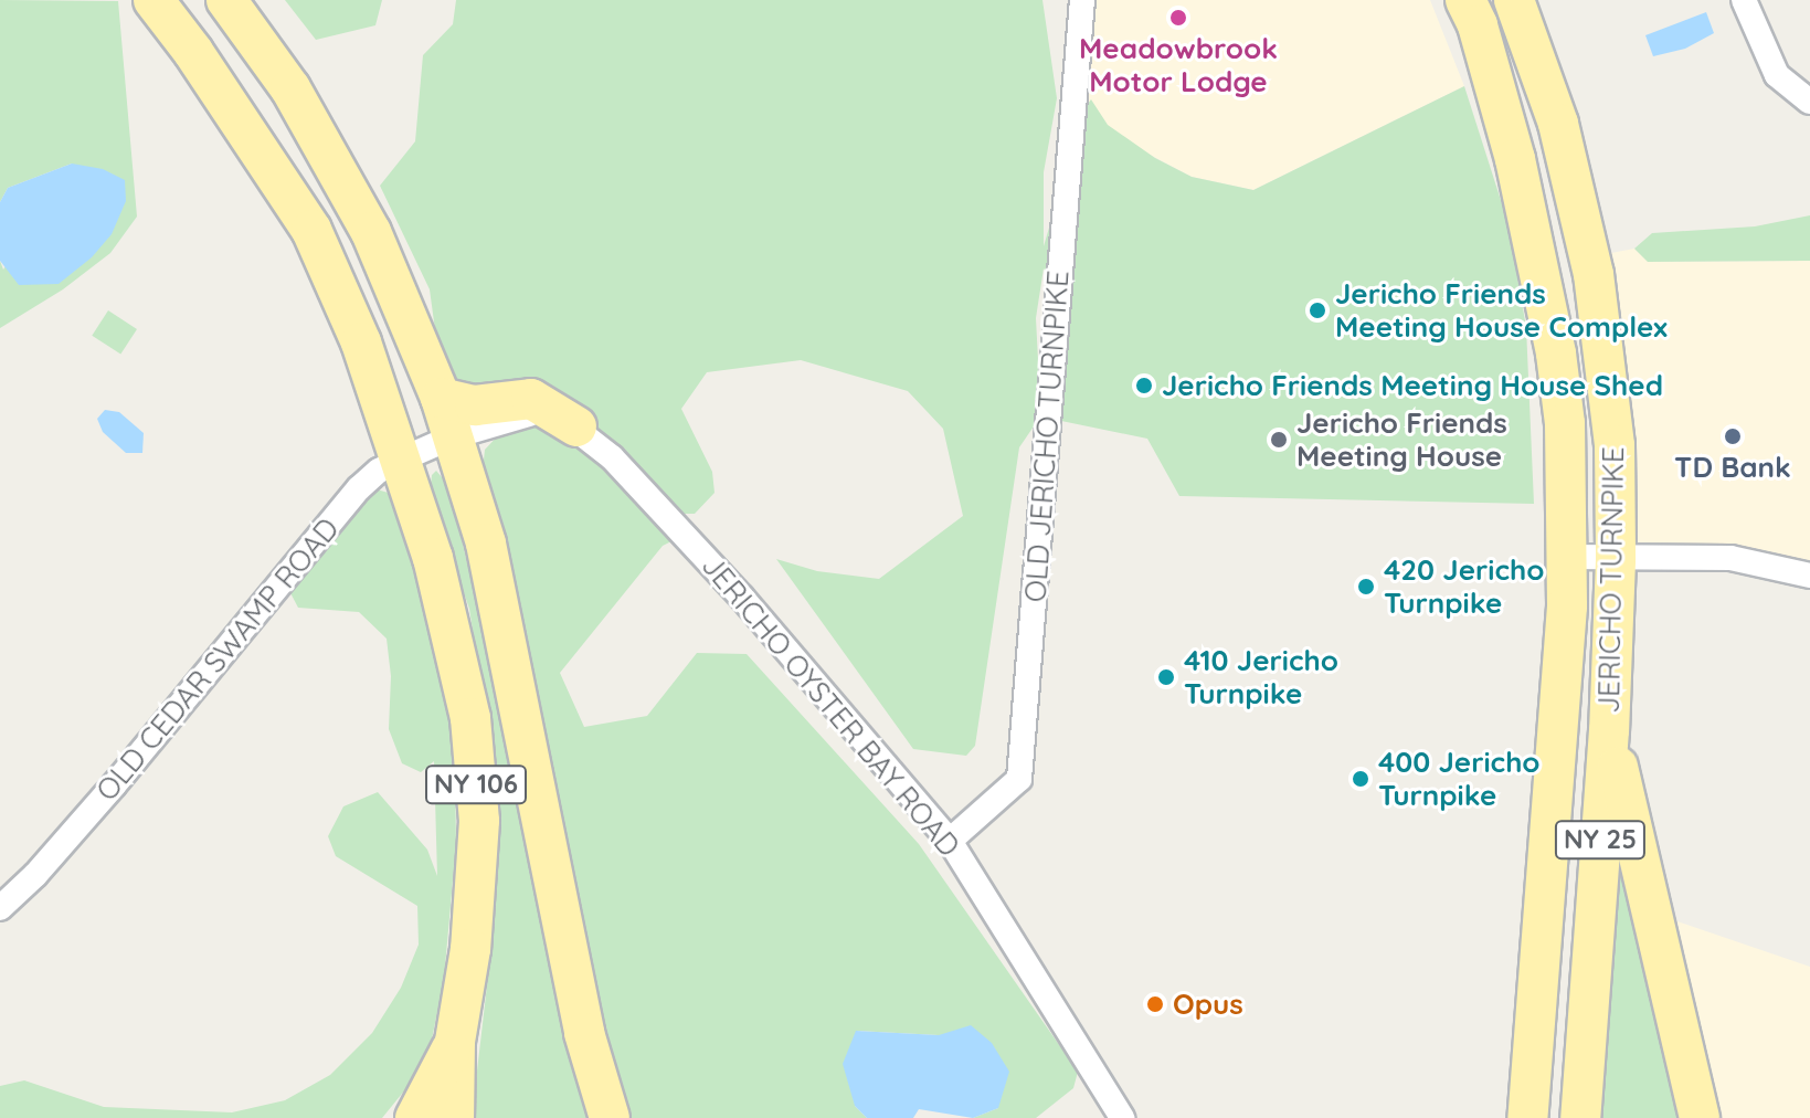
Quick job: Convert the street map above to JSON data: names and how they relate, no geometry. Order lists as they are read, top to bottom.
{
  "streets": {
    "main road": ["JERICHO TURNPIKE", "NY 106", "NY 25"],
    "street": ["OLD JERICHO TURNPIKE", "OLD CEDAR SWAMP ROAD", "JERICHO OYSTER BAY ROAD"]
  },
  "crossings": [
    ["OLD JERICHO TURNPIKE", "JERICHO OYSTER BAY ROAD"],
    ["OLD CEDAR SWAMP ROAD", "JERICHO OYSTER BAY ROAD"],
    ["OLD CEDAR SWAMP ROAD", "NY 106"],
    ["JERICHO OYSTER BAY ROAD", "NY 106"]
  ],
  "places": [
    "Meadowbrook Motor Lodge",
    "Jericho Friends Meeting House Complex",
    "Jericho Friends Meeting House Shed",
    "TD Bank",
    "Jericho Friends Meeting House",
    "420 Jericho Turnpike",
    "410 Jericho Turnpike",
    "400 Jericho Turnpike",
    "Opus"
  ]
}
